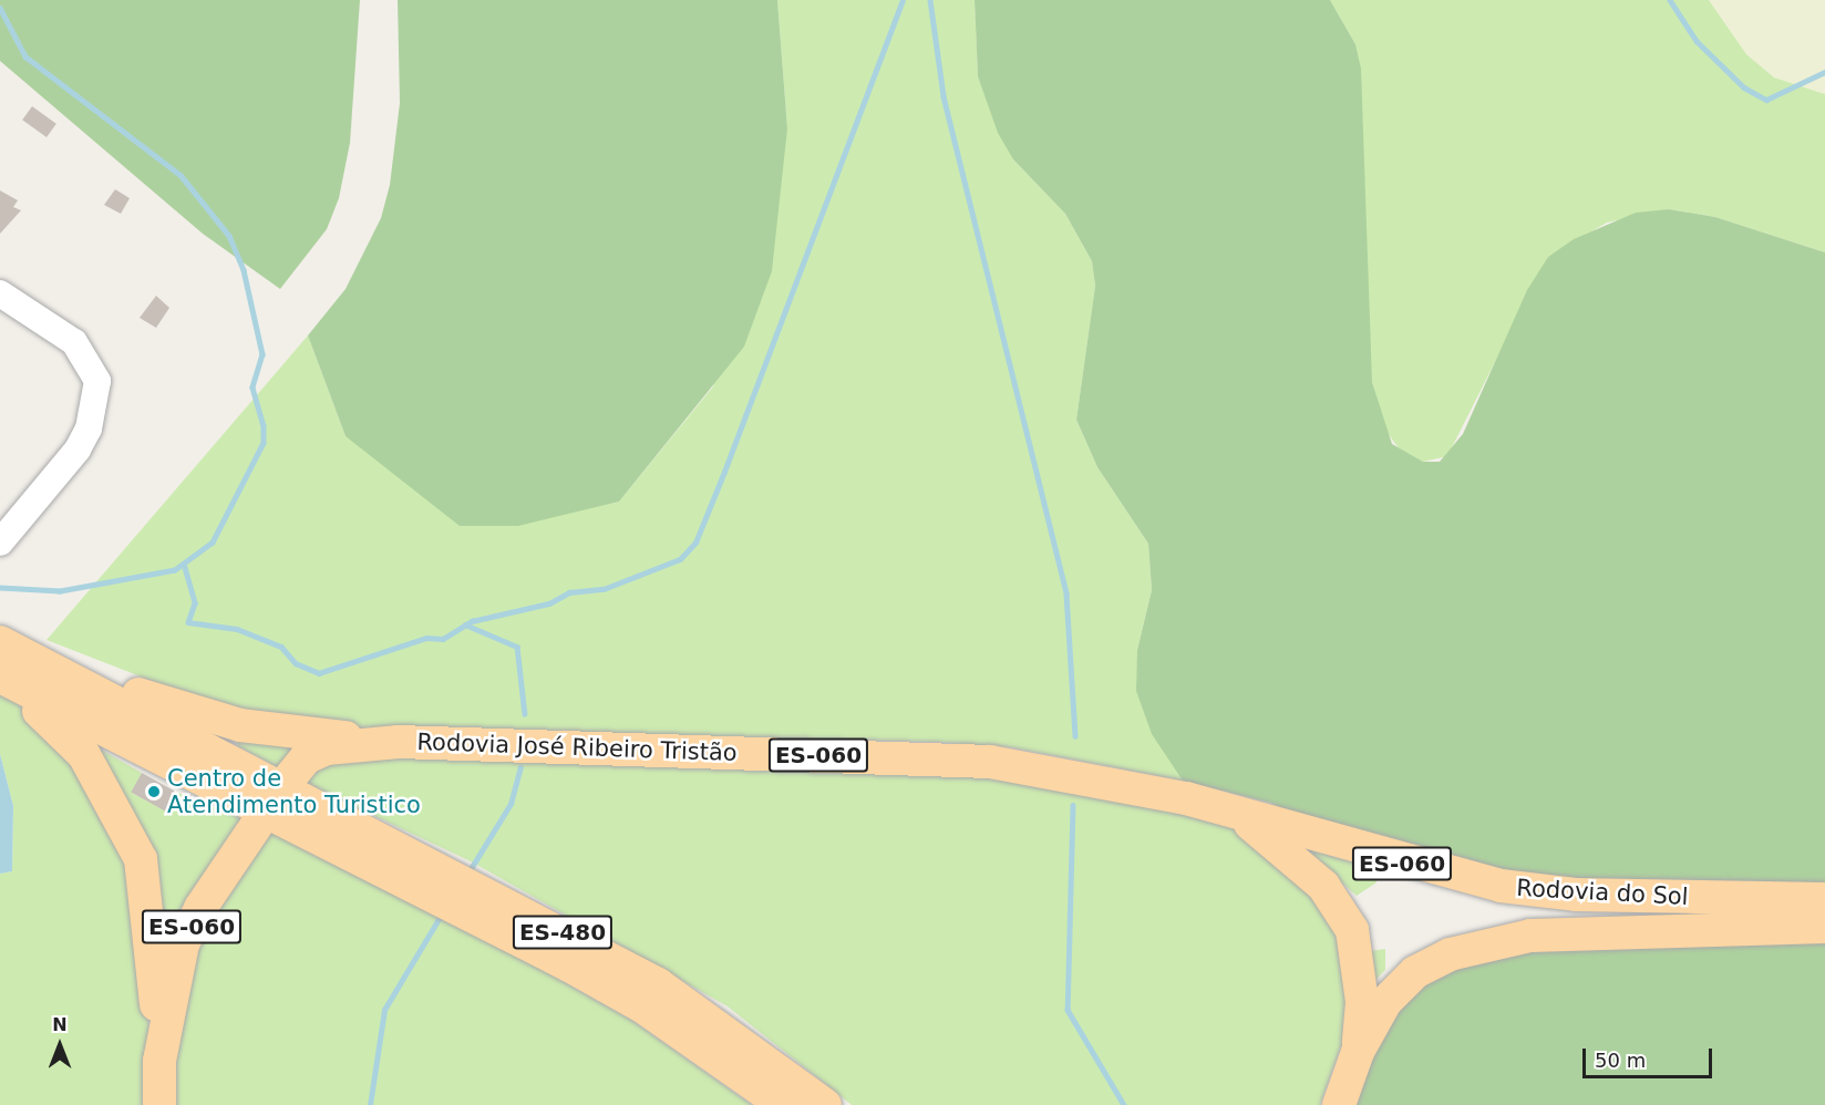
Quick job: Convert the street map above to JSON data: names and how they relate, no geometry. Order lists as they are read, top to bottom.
{
  "streets": {
    "main road": [
      "Rodovia José Ribeiro Tristão",
      "ES-060",
      "Rodovia do Sol",
      "ES-480"
    ]
  },
  "crossings": [
    ["Rodovia José Ribeiro Tristão", "Rodovia do Sol"],
    ["Rodovia José Ribeiro Tristão", "ES-480"]
  ],
  "places": ["Centro de Atendimento Turistico"],
  "scale_bar": "50 m",
  "north": "top"
}
